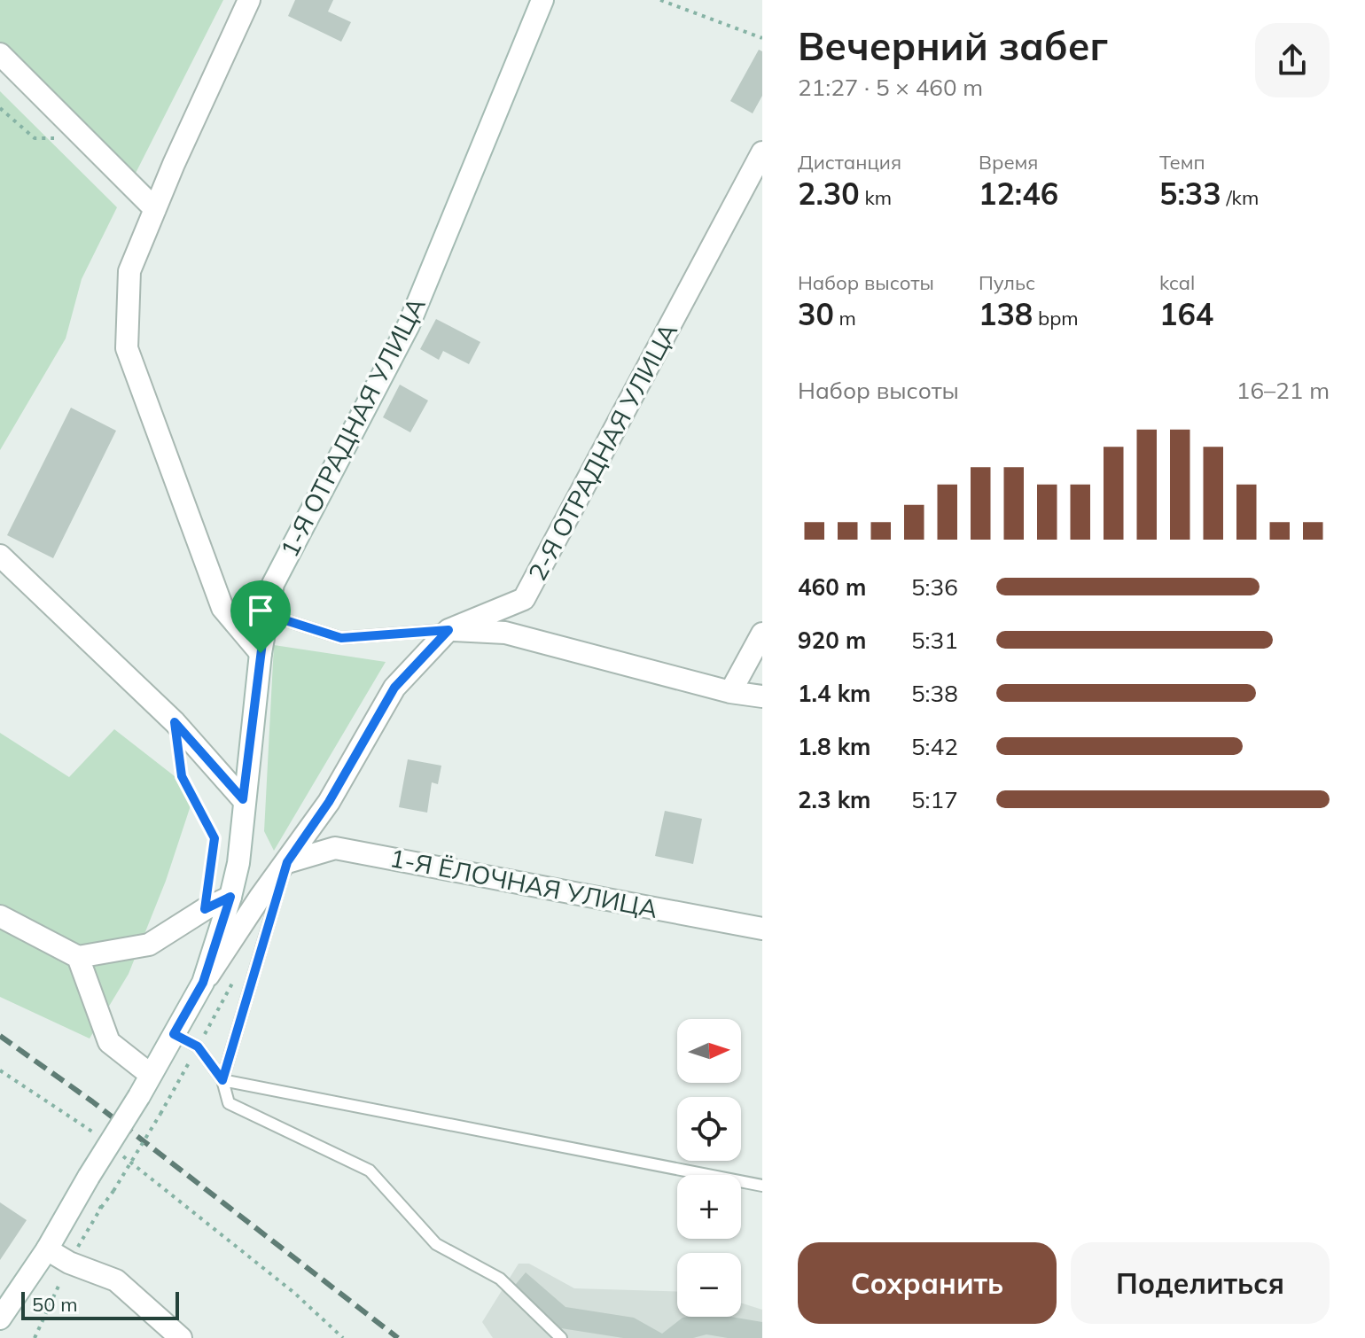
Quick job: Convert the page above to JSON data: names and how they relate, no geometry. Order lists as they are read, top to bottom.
{
  "streets": {
    "street": ["1-Я ОТРАДНАЯ УЛИЦА", "2-Я ОТРАДНАЯ УЛИЦА", "1-Я ЁЛОЧНАЯ УЛИЦА"]
  },
  "crossings": [
    ["1-Я ОТРАДНАЯ УЛИЦА", "2-Я ОТРАДНАЯ УЛИЦА"],
    ["2-Я ОТРАДНАЯ УЛИЦА", "1-Я ЁЛОЧНАЯ УЛИЦА"]
  ],
  "scale_bar": "50 m",
  "north": "right",
  "page": {
    "heading": ["Вечерний забег", "21:27 · 5 × 460 m"],
    "stats": [
      ["Дистанция", "2.30 km"],
      ["Время", "12:46"],
      ["Темп", "5:33 /km"],
      ["Набор высоты", "30 m"],
      ["Пульс", "138 bpm"],
      ["kcal", "164"]
    ],
    "chart": ["Набор высоты", "16–21 m"],
    "list": [
      {
        "name": "460 m",
        "note": "5:36"
      },
      {
        "name": "920 m",
        "note": "5:31"
      },
      {
        "name": "1.4 km",
        "note": "5:38"
      },
      {
        "name": "1.8 km",
        "note": "5:42"
      },
      {
        "name": "2.3 km",
        "note": "5:17"
      }
    ],
    "map_buttons": ["+", "−"],
    "buttons": ["Сохранить", "Поделиться"],
    "scale": "50 m"
  }
}
